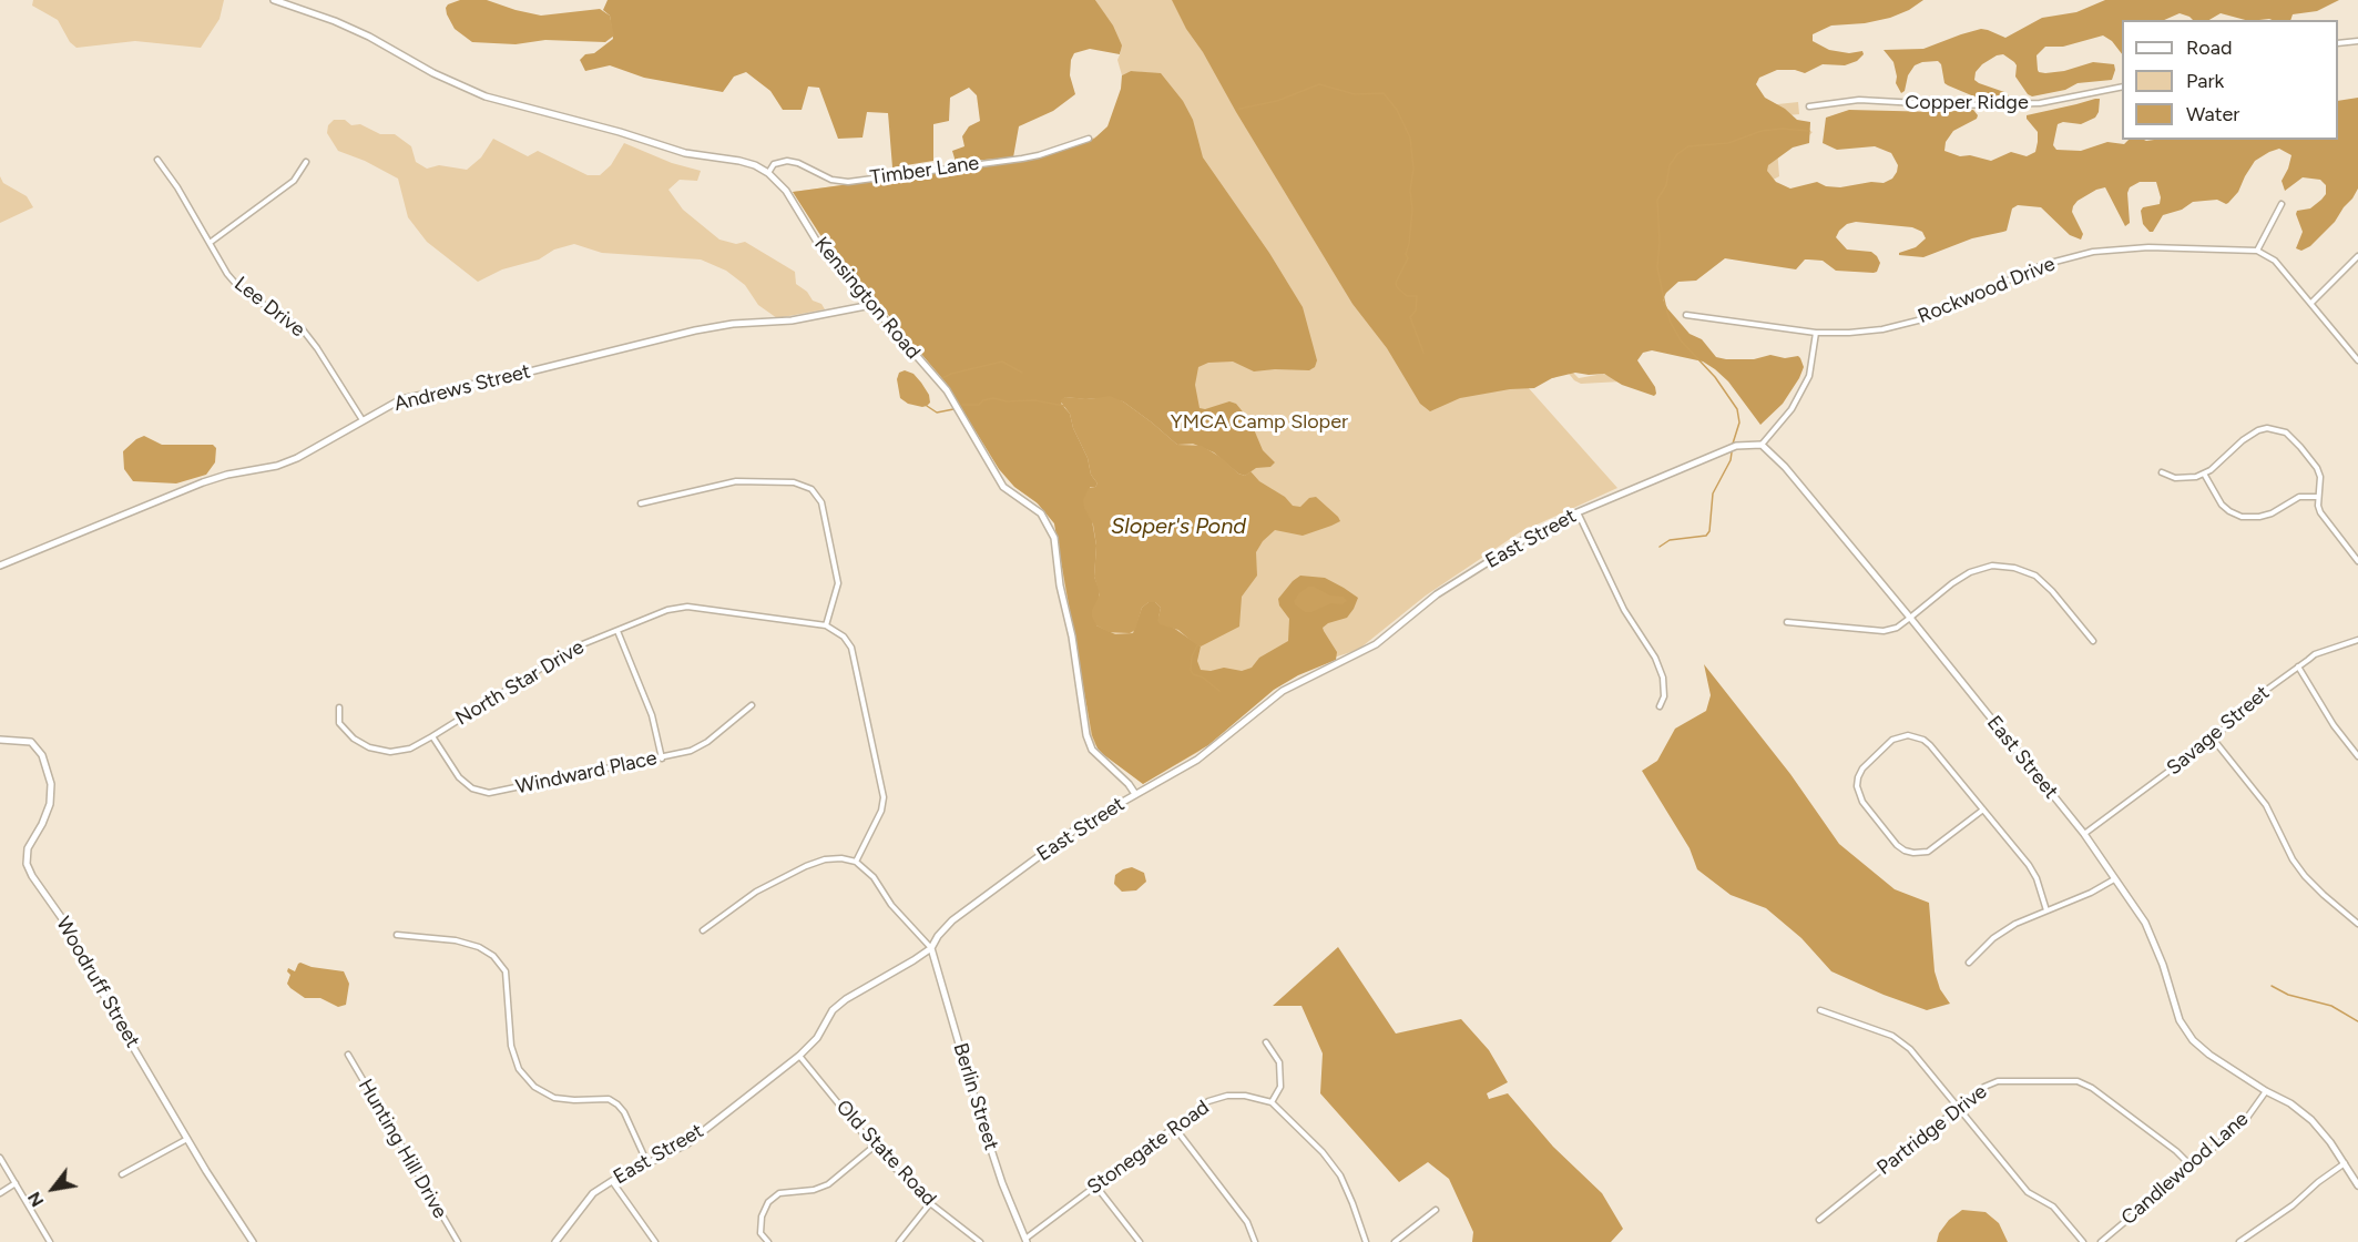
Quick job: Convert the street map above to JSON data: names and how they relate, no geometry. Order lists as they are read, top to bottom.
{
  "streets": {
    "street": [
      "Copper Ridge",
      "Timber Lane",
      "Rockwood Drive",
      "Kensington Road",
      "Lee Drive",
      "Andrews Street",
      "East Street",
      "North Star Drive",
      "Savage Street",
      "Windward Place",
      "Woodruff Street",
      "Berlin Street",
      "Partridge Drive",
      "Stonegate Road",
      "Hunting Hill Drive",
      "Old State Road",
      "Candlewood Lane"
    ]
  },
  "crossings": [
    ["Timber Lane", "Kensington Road"],
    ["Kensington Road", "Andrews Street"],
    ["Kensington Road", "East Street"],
    ["Lee Drive", "Andrews Street"],
    ["East Street", "Savage Street"],
    ["East Street", "Berlin Street"],
    ["East Street", "Old State Road"],
    ["East Street", "Candlewood Lane"],
    ["North Star Drive", "Windward Place"],
    ["Berlin Street", "Stonegate Road"],
    ["Partridge Drive", "Candlewood Lane"]
  ],
  "water": ["Sloper's Pond"],
  "parks": ["YMCA Camp Sloper"],
  "legend": ["Road", "Park", "Water"],
  "north": "bottom left"
}
